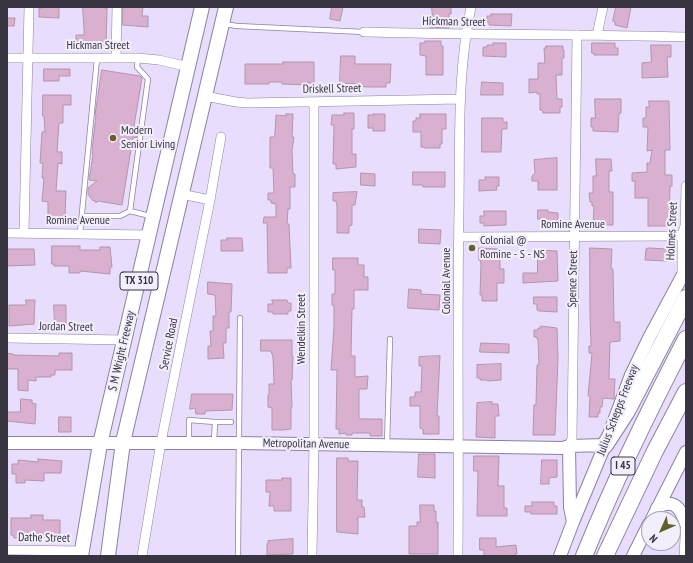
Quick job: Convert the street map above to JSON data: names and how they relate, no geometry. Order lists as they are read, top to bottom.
{
  "streets": {
    "highway": ["Julius Schepps Freeway", "I 45"],
    "main road": ["TX 310", "S M Wright Freeway"],
    "street": [
      "Hickman Street",
      "Driskell Street",
      "Romine Avenue",
      "Holmes Street",
      "Spence Street",
      "Colonial Avenue",
      "Jordan Street",
      "Wendelkin Street",
      "Service Road",
      "Metropolitan Avenue",
      "Dathe Street"
    ]
  },
  "crossings": [
    ["Hickman Street", "Spence Street"],
    ["Hickman Street", "Colonial Avenue"],
    ["Hickman Street", "S M Wright Freeway"],
    ["Driskell Street", "Colonial Avenue"],
    ["Driskell Street", "Wendelkin Street"],
    ["Driskell Street", "S M Wright Freeway"],
    ["Romine Avenue", "Holmes Street"],
    ["Romine Avenue", "Spence Street"],
    ["Romine Avenue", "Colonial Avenue"],
    ["Romine Avenue", "S M Wright Freeway"],
    ["Holmes Street", "Julius Schepps Freeway"],
    ["Spence Street", "Julius Schepps Freeway"],
    ["Spence Street", "Metropolitan Avenue"],
    ["Colonial Avenue", "Metropolitan Avenue"],
    ["Jordan Street", "S M Wright Freeway"],
    ["Wendelkin Street", "Metropolitan Avenue"],
    ["Service Road", "Metropolitan Avenue"],
    ["S M Wright Freeway", "Metropolitan Avenue"],
    ["S M Wright Freeway", "Dathe Street"],
    ["Julius Schepps Freeway", "Metropolitan Avenue"]
  ],
  "places": ["Modern Senior Living", "Colonial @ Romine - S - NS"],
  "north": "bottom left"
}
